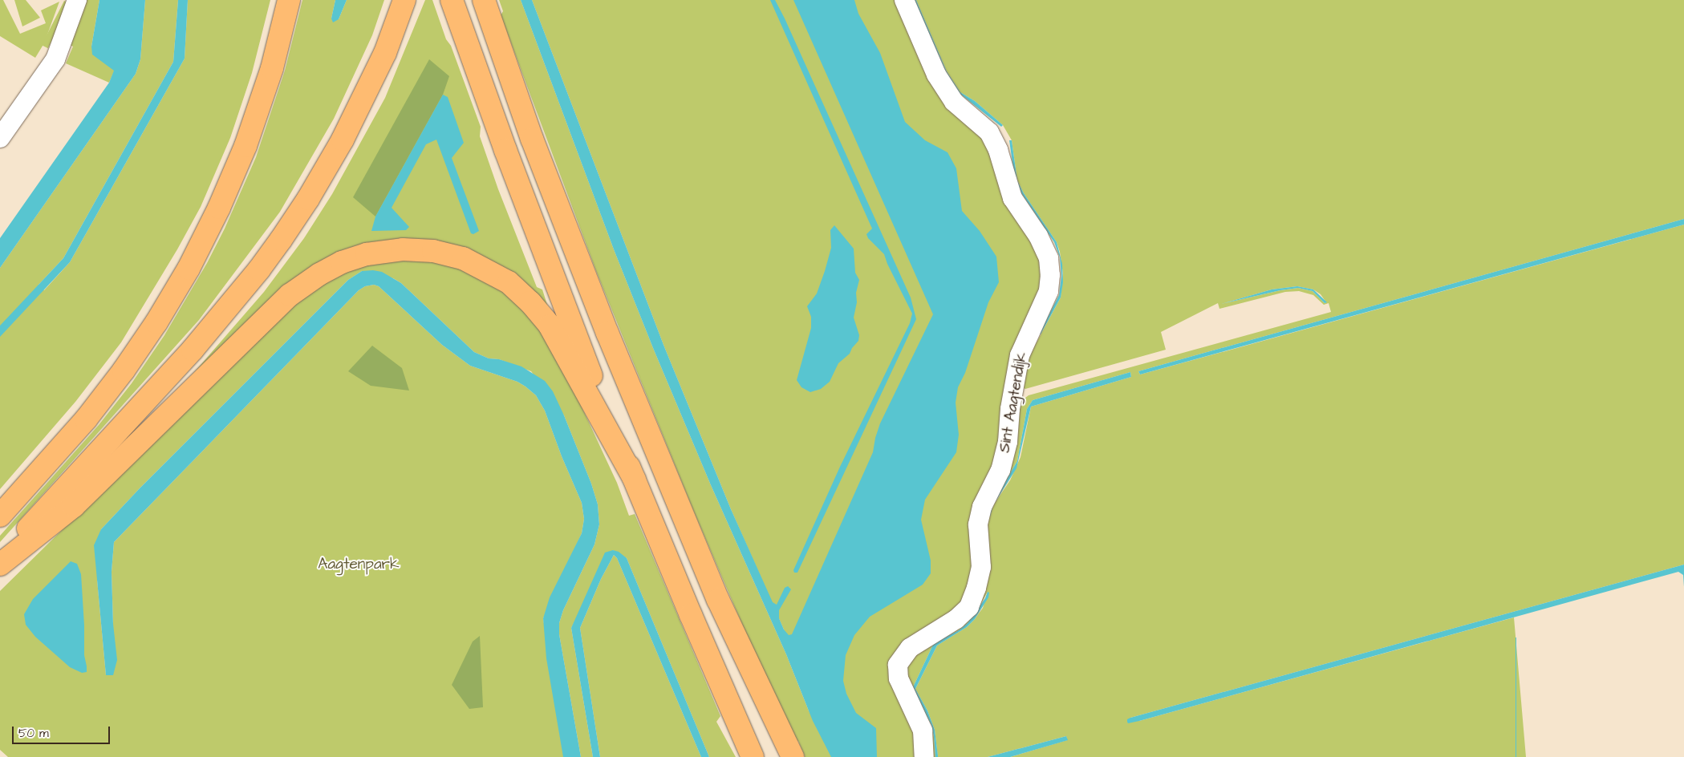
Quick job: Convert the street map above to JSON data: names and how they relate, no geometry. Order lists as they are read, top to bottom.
{
  "streets": {
    "street": ["Sint Aagtendijk"]
  },
  "parks": ["Aagtenpark"],
  "scale_bar": "50 m"
}
